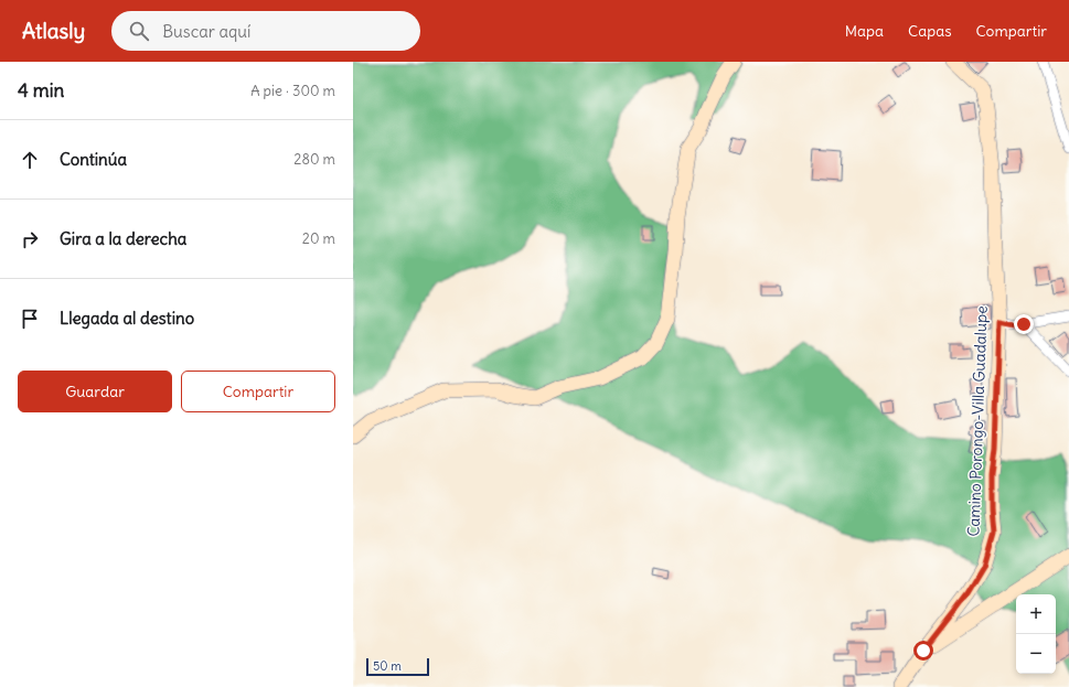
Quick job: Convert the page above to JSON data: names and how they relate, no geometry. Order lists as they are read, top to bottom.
{
  "streets": {
    "street": ["Camino Porongo-Villa Guadalupe"]
  },
  "scale_bar": "50 m",
  "page": {
    "header": "Atlasly",
    "search": "Buscar aquí",
    "nav": ["Mapa", "Capas", "Compartir"],
    "heading": ["4 min", "A pie · 300 m"],
    "list": [
      ["Continúa", "280 m"],
      ["Gira a la derecha", "20 m"],
      "Llegada al destino"
    ],
    "buttons": ["Guardar", "Compartir"],
    "map_buttons": ["+", "−"],
    "scale": "50 m"
  }
}
